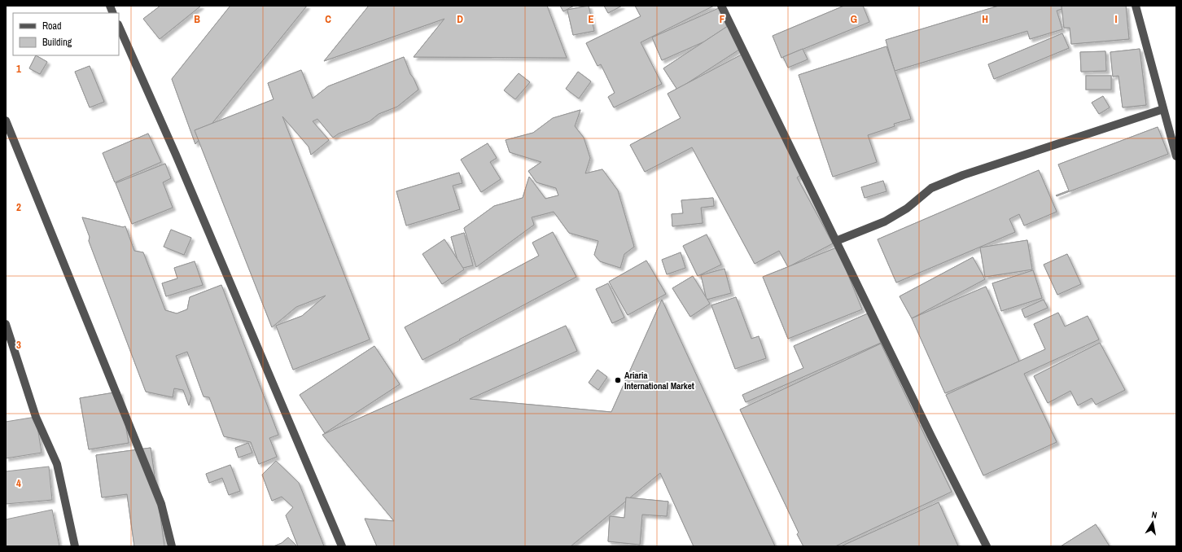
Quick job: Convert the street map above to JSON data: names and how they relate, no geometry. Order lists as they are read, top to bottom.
{
  "places": ["Ariaria International Market"],
  "legend": ["Road", "Building"],
  "north": "top",
  "grid": {
    "columns": [
      "B",
      "C",
      "D",
      "E",
      "F",
      "G",
      "H",
      "I"
    ],
    "rows": [
      "1",
      "2",
      "3",
      "4"
    ]
  }
}
